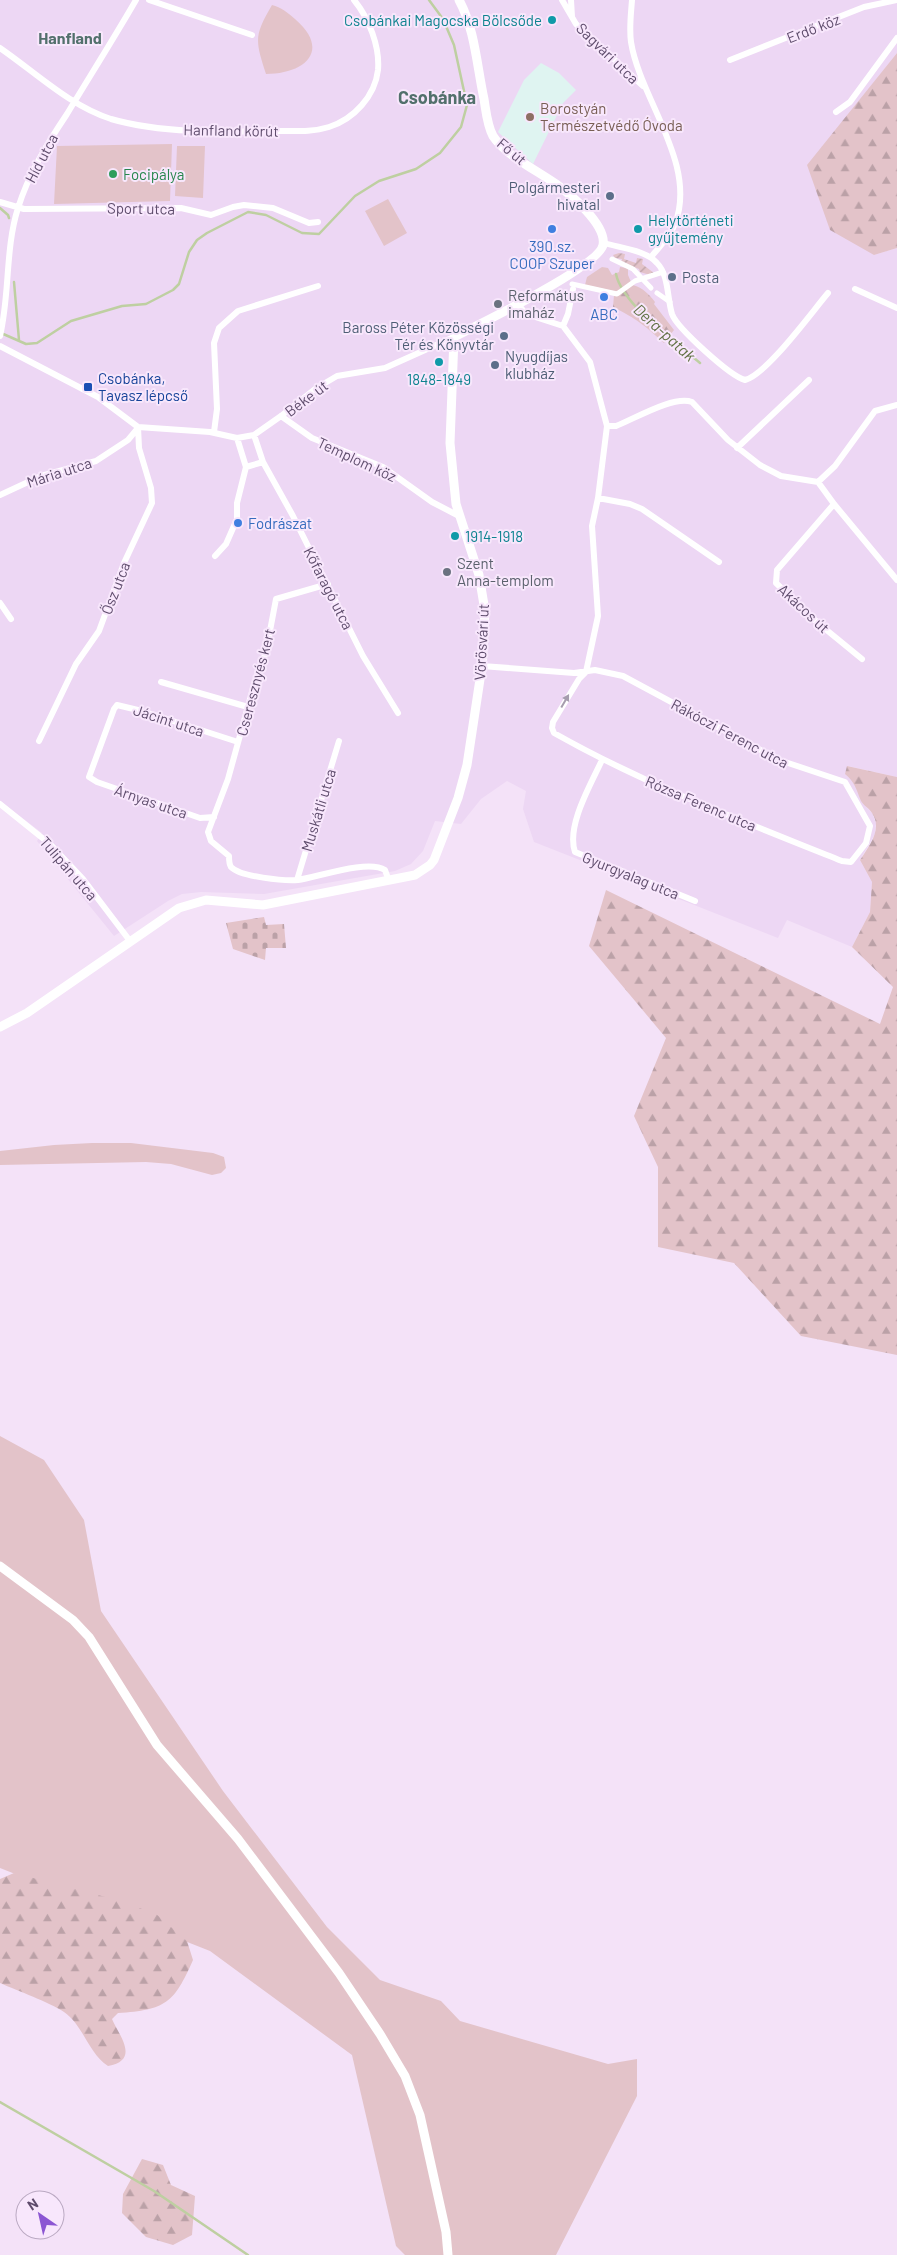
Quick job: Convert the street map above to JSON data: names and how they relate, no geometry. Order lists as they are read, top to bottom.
{
  "streets": {
    "main road": ["Fő út", "Béke út", "Vörösvári út"],
    "street": [
      "Erdő köz",
      "Sagvári utca",
      "Hanfland körút",
      "Híd utca",
      "Sport utca",
      "Templom köz",
      "Mária utca",
      "Ősz utca",
      "Kőfaragó utca",
      "Akácos út",
      "Cseresznyés kert",
      "Jácint utca",
      "Rákóczi Ferenc utca",
      "Árnyas utca",
      "Rózsa Ferenc utca",
      "Muskátli utca",
      "Tulipán utca",
      "Gyurgyalag utca"
    ]
  },
  "crossings": [
    ["Hanfland körút", "Híd utca"],
    ["Fő út", "Béke út"],
    ["Híd utca", "Sport utca"],
    ["Béke út", "Templom köz"],
    ["Béke út", "Mária utca"],
    ["Béke út", "Ősz utca"],
    ["Béke út", "Kőfaragó utca"],
    ["Béke út", "Vörösvári út"],
    ["Templom köz", "Vörösvári út"],
    ["Mária utca", "Ősz utca"],
    ["Kőfaragó utca", "Cseresznyés kert"],
    ["Vörösvári út", "Rákóczi Ferenc utca"],
    ["Vörösvári út", "Tulipán utca"],
    ["Cseresznyés kert", "Jácint utca"],
    ["Cseresznyés kert", "Árnyas utca"],
    ["Cseresznyés kert", "Muskátli utca"],
    ["Jácint utca", "Árnyas utca"],
    ["Rákóczi Ferenc utca", "Rózsa Ferenc utca"],
    ["Rózsa Ferenc utca", "Gyurgyalag utca"]
  ],
  "districts": ["Hanfland", "Csobánka"],
  "water": ["Dera-patak"],
  "places": {
    "other": [
      "Csobánkai Magocska Bölcsőde",
      "Borostyán Természetvédő Óvoda",
      "Focipálya",
      "Polgármesteri hivatal",
      "390.sz. COOP Szuper",
      "Helytörténeti gyűjtemény",
      "Posta",
      "ABC",
      "Református imaház",
      "Baross Péter Közösségi Tér és Könyvtár",
      "1848-1849",
      "Nyugdíjas klubház",
      "Fodrászat",
      "1914-1918",
      "Szent Anna-templom"
    ],
    "transit": ["Csobánka, Tavasz lépcső"]
  },
  "north": "top left"
}
